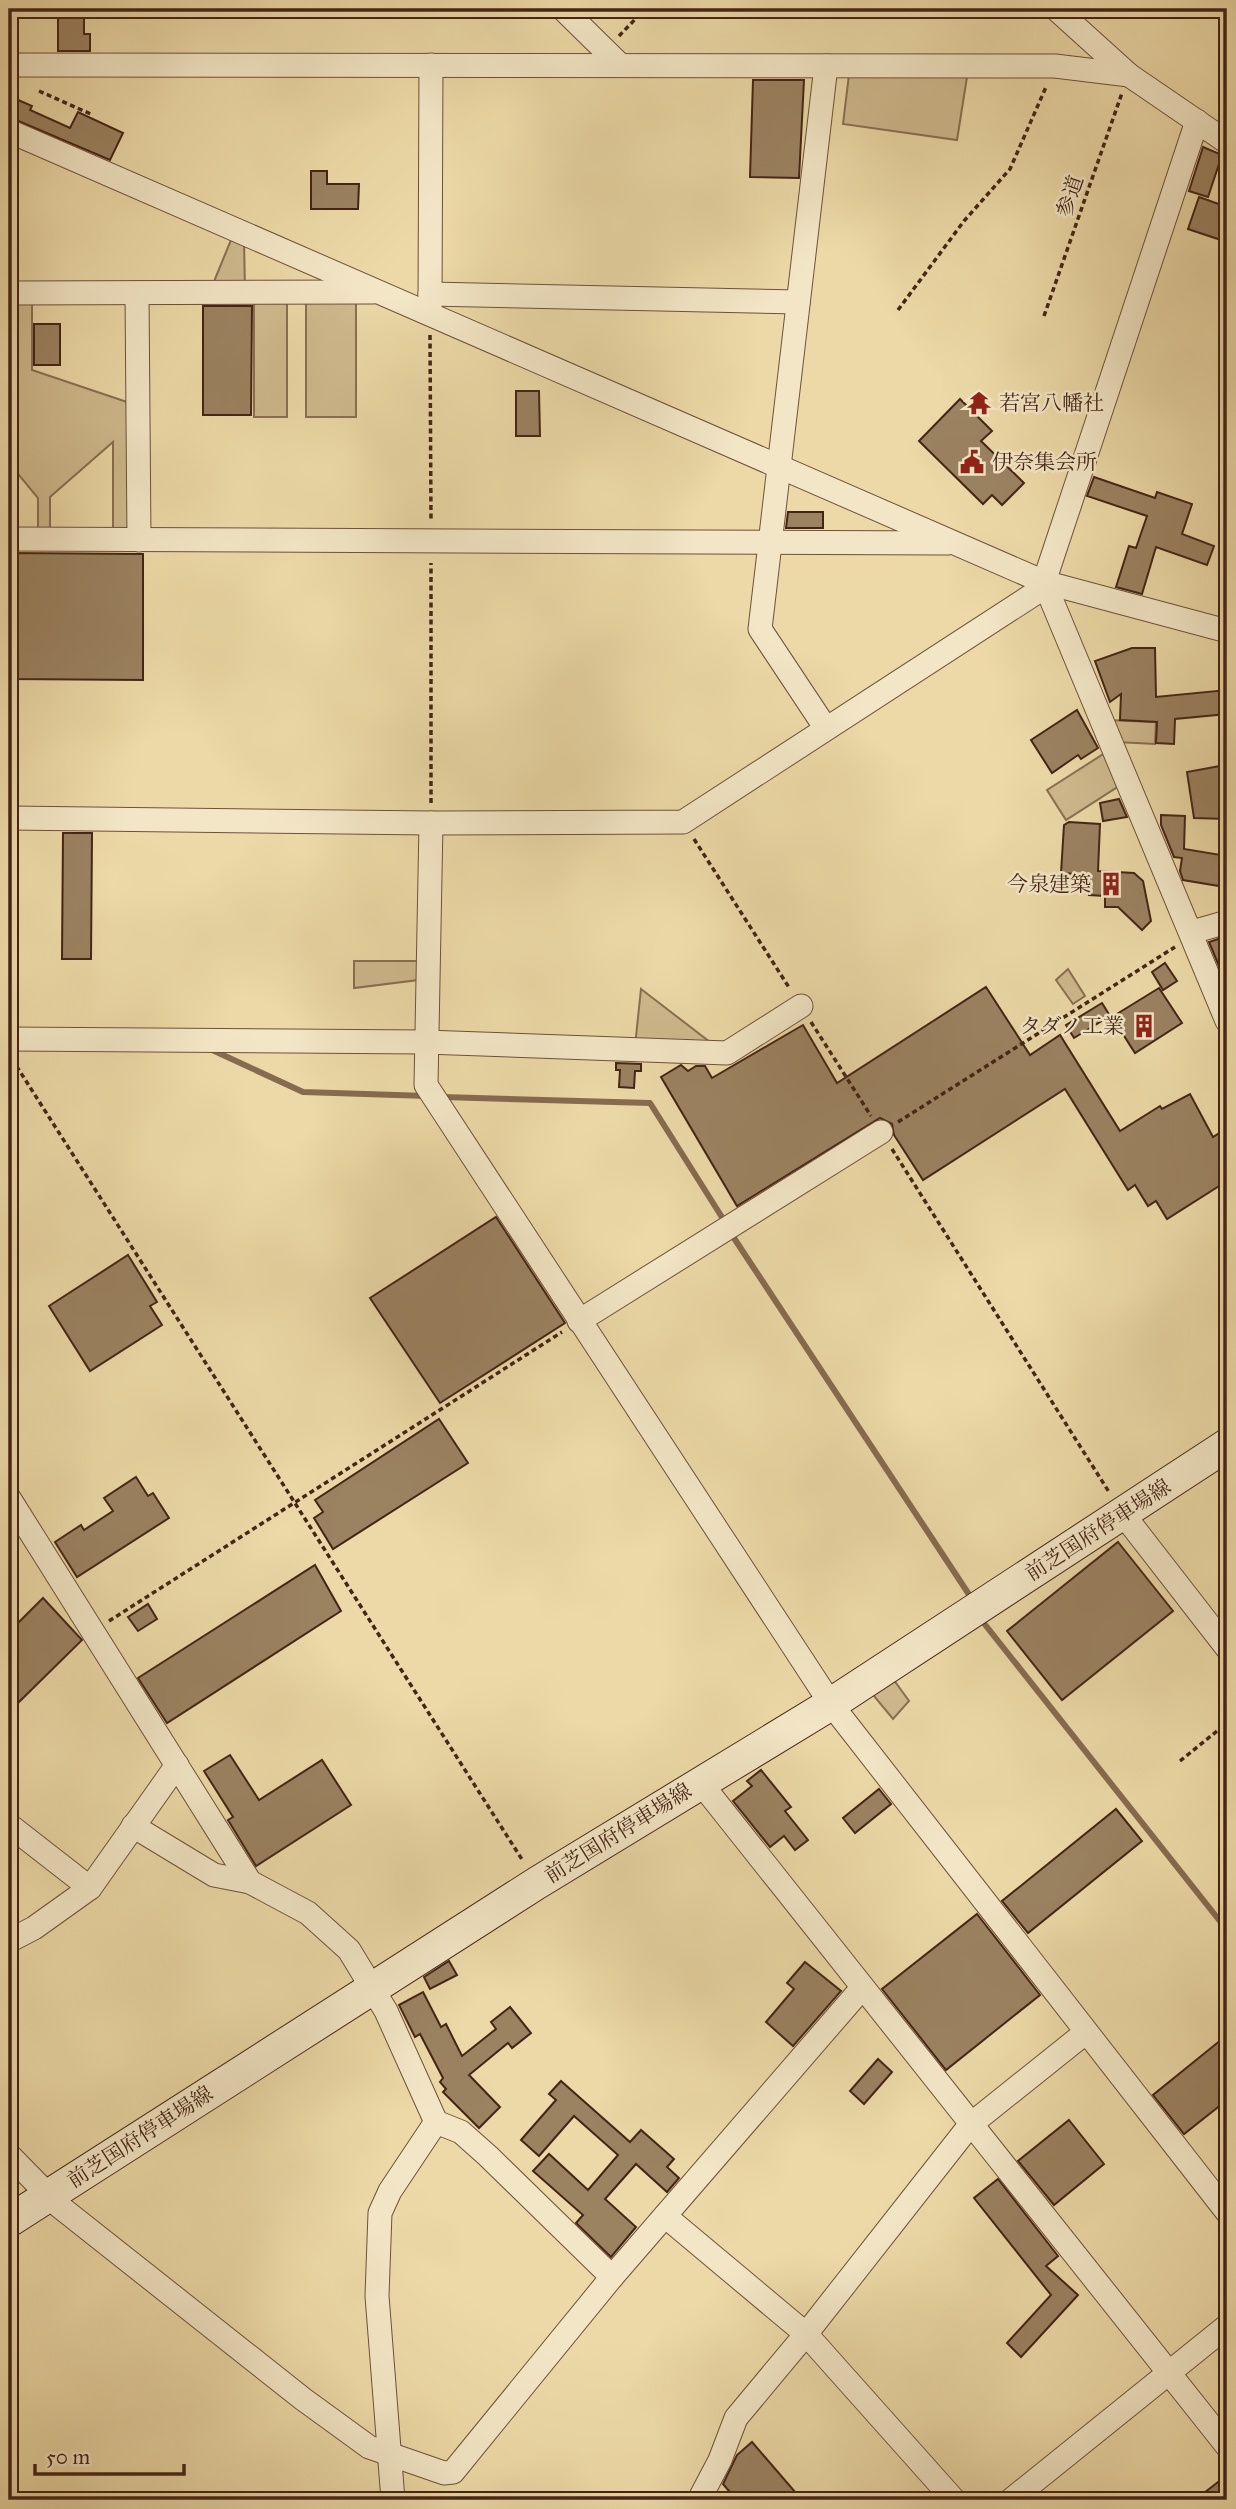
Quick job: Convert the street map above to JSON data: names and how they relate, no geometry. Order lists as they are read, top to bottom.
{
  "streets": {
    "main road": ["前芝国府停車場線"],
    "path": ["参道"]
  },
  "places": {
    "temple": ["若宮八幡社"],
    "public building": ["伊奈集会所"],
    "building": ["今泉建築", "タダノ工業"]
  },
  "scale_bar": "50 m"
}
